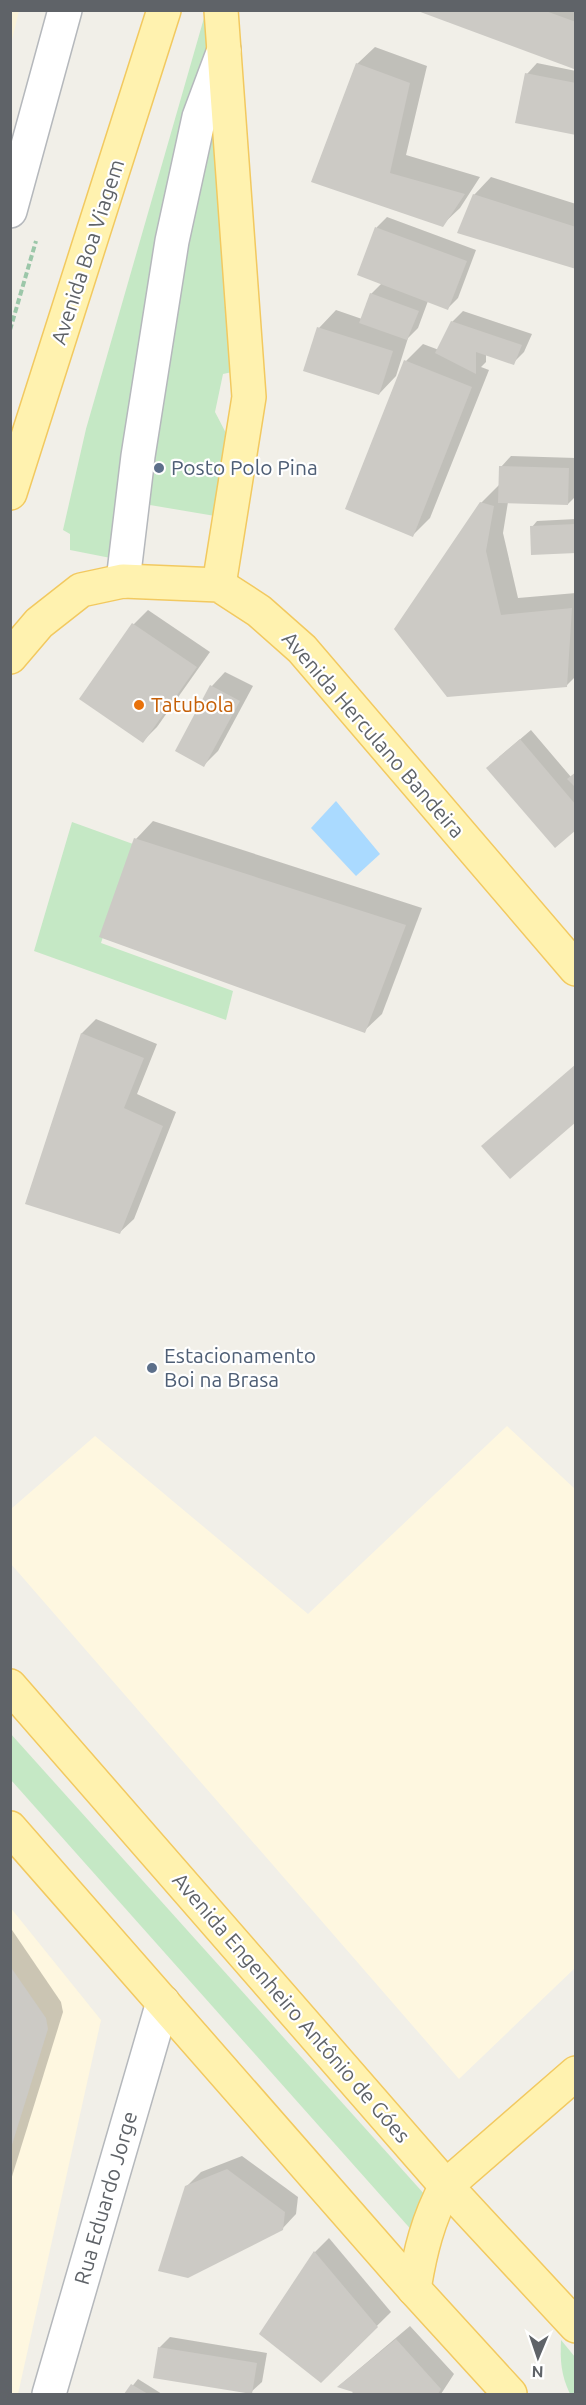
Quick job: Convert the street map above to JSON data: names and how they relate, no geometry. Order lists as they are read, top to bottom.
{
  "streets": {
    "main road": ["Avenida Boa Viagem", "Avenida Herculano Bandeira", "Avenida Engenheiro Antônio de Góes"],
    "street": ["Rua Eduardo Jorge"]
  },
  "places": ["Posto Polo Pina", "Tatubola", "Estacionamento Boi na Brasa"],
  "north": "bottom"
}
